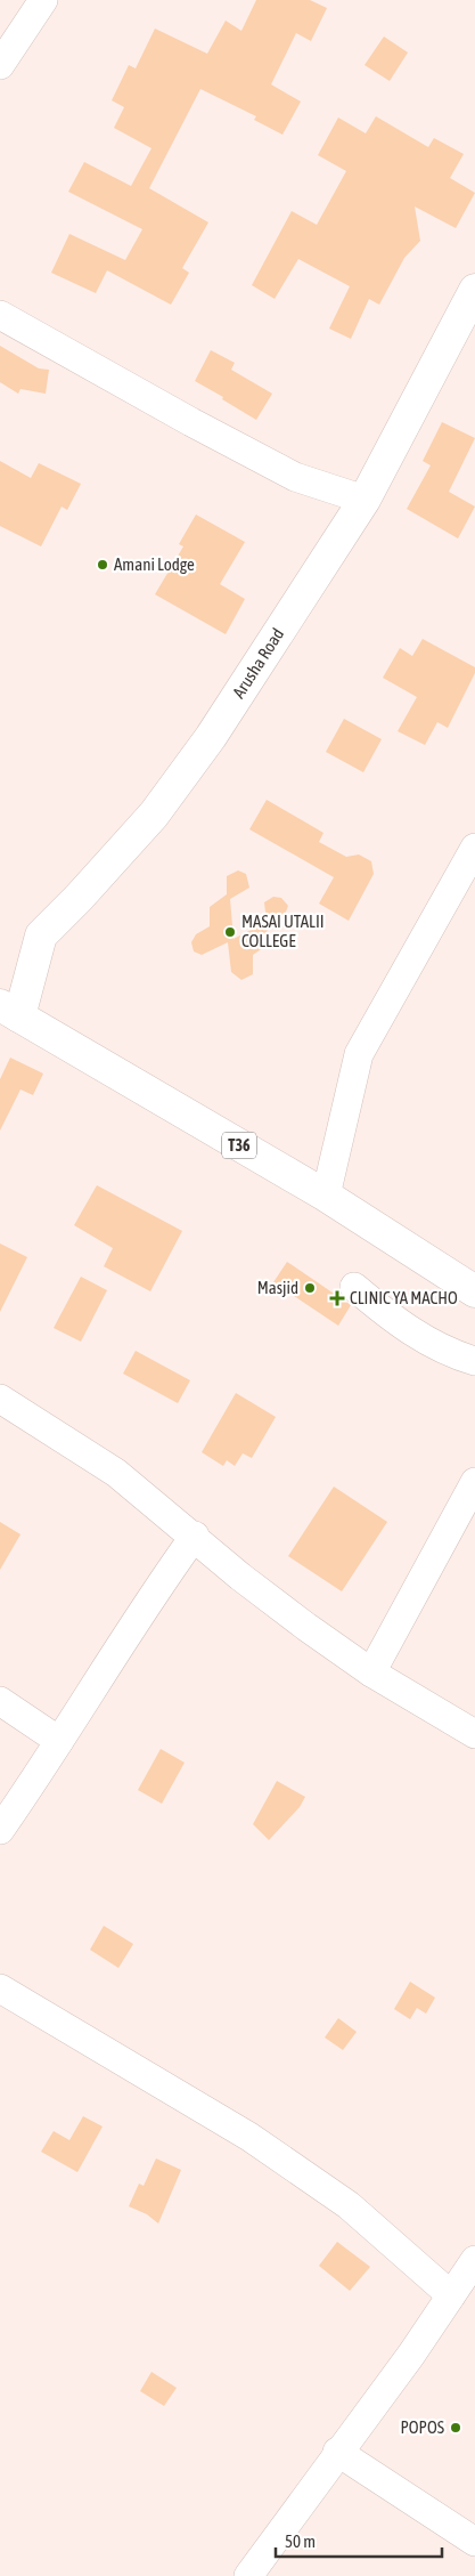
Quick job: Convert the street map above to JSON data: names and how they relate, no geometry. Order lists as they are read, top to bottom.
{
  "streets": {
    "main road": ["Arusha Road", "T36"]
  },
  "crossings": [
    ["Arusha Road", "T36"]
  ],
  "places": {
    "other": [
      "Amani Lodge",
      "MASAI UTALII COLLEGE",
      "Masjid",
      "POPOS"
    ],
    "health": ["CLINIC YA MACHO"]
  },
  "scale_bar": "50 m"
}
